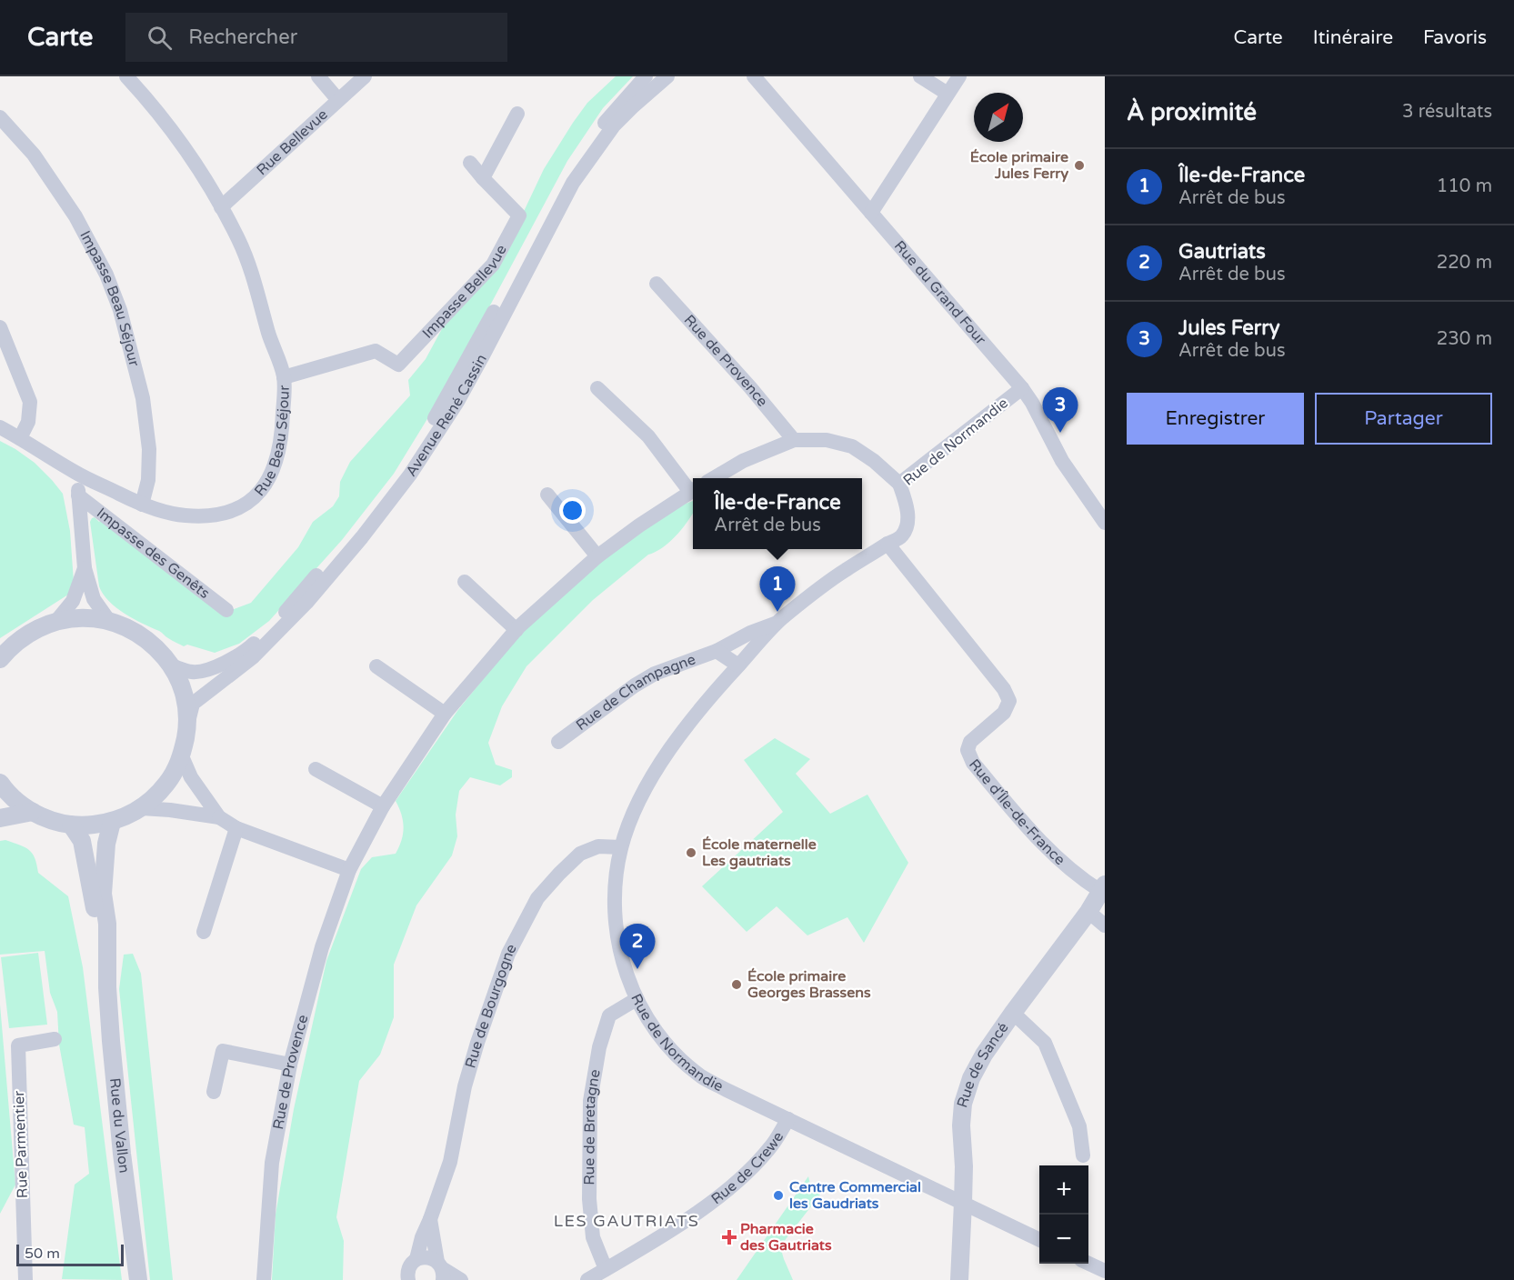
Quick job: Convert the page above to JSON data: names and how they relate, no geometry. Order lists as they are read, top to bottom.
{
  "streets": {
    "street": [
      "Rue Bellevue",
      "Impasse Bellevue",
      "Rue du Grand Four",
      "Impasse Beau Séjour",
      "Rue de Provence",
      "Avenue René Cassin",
      "Rue Beau Séjour",
      "Rue de Normandie",
      "Impasse des Genêts",
      "Rue de Champagne",
      "Rue d'Île-de-France",
      "Rue de Bourgogne",
      "Rue de Sancé",
      "Rue du Vallon",
      "Rue de Bretagne",
      "Rue Parmentier",
      "Rue de Crewe"
    ]
  },
  "crossings": [
    ["Rue Bellevue", "Rue Beau Séjour"],
    ["Impasse Bellevue", "Rue Beau Séjour"],
    ["Rue du Grand Four", "Rue de Normandie"],
    ["Impasse Beau Séjour", "Rue Beau Séjour"],
    ["Rue de Normandie", "Rue de Champagne"],
    ["Rue de Normandie", "Rue d'Île-de-France"],
    ["Rue de Normandie", "Rue de Bourgogne"],
    ["Rue de Normandie", "Rue de Sancé"],
    ["Rue de Normandie", "Rue de Bretagne"],
    ["Rue de Normandie", "Rue de Crewe"],
    ["Rue d'Île-de-France", "Rue de Sancé"],
    ["Rue de Bretagne", "Rue de Crewe"]
  ],
  "districts": ["LES GAUTRIATS"],
  "places": {
    "other": [
      "École primaire Jules Ferry",
      "École maternelle Les gautriats",
      "École primaire Georges Brassens",
      "Centre Commercial les Gaudriats"
    ],
    "health": ["Pharmacie des Gautriats"]
  },
  "scale_bar": "50 m",
  "north": "top right",
  "page": {
    "header": "Carte",
    "search": "Rechercher",
    "nav": ["Carte", "Itinéraire", "Favoris"],
    "heading": ["À proximité", "3 résultats"],
    "list": [
      {
        "mark": "1",
        "name": "Île-de-France",
        "note": "Arrêt de bus",
        "value": "110 m"
      },
      {
        "mark": "2",
        "name": "Gautriats",
        "note": "Arrêt de bus",
        "value": "220 m"
      },
      {
        "mark": "3",
        "name": "Jules Ferry",
        "note": "Arrêt de bus",
        "value": "230 m"
      }
    ],
    "buttons": ["Enregistrer", "Partager"],
    "pins": ["3", "1", "2"],
    "popup": ["Île-de-France", "Arrêt de bus"],
    "map_buttons": ["+", "−"],
    "scale": "50 m"
  }
}
